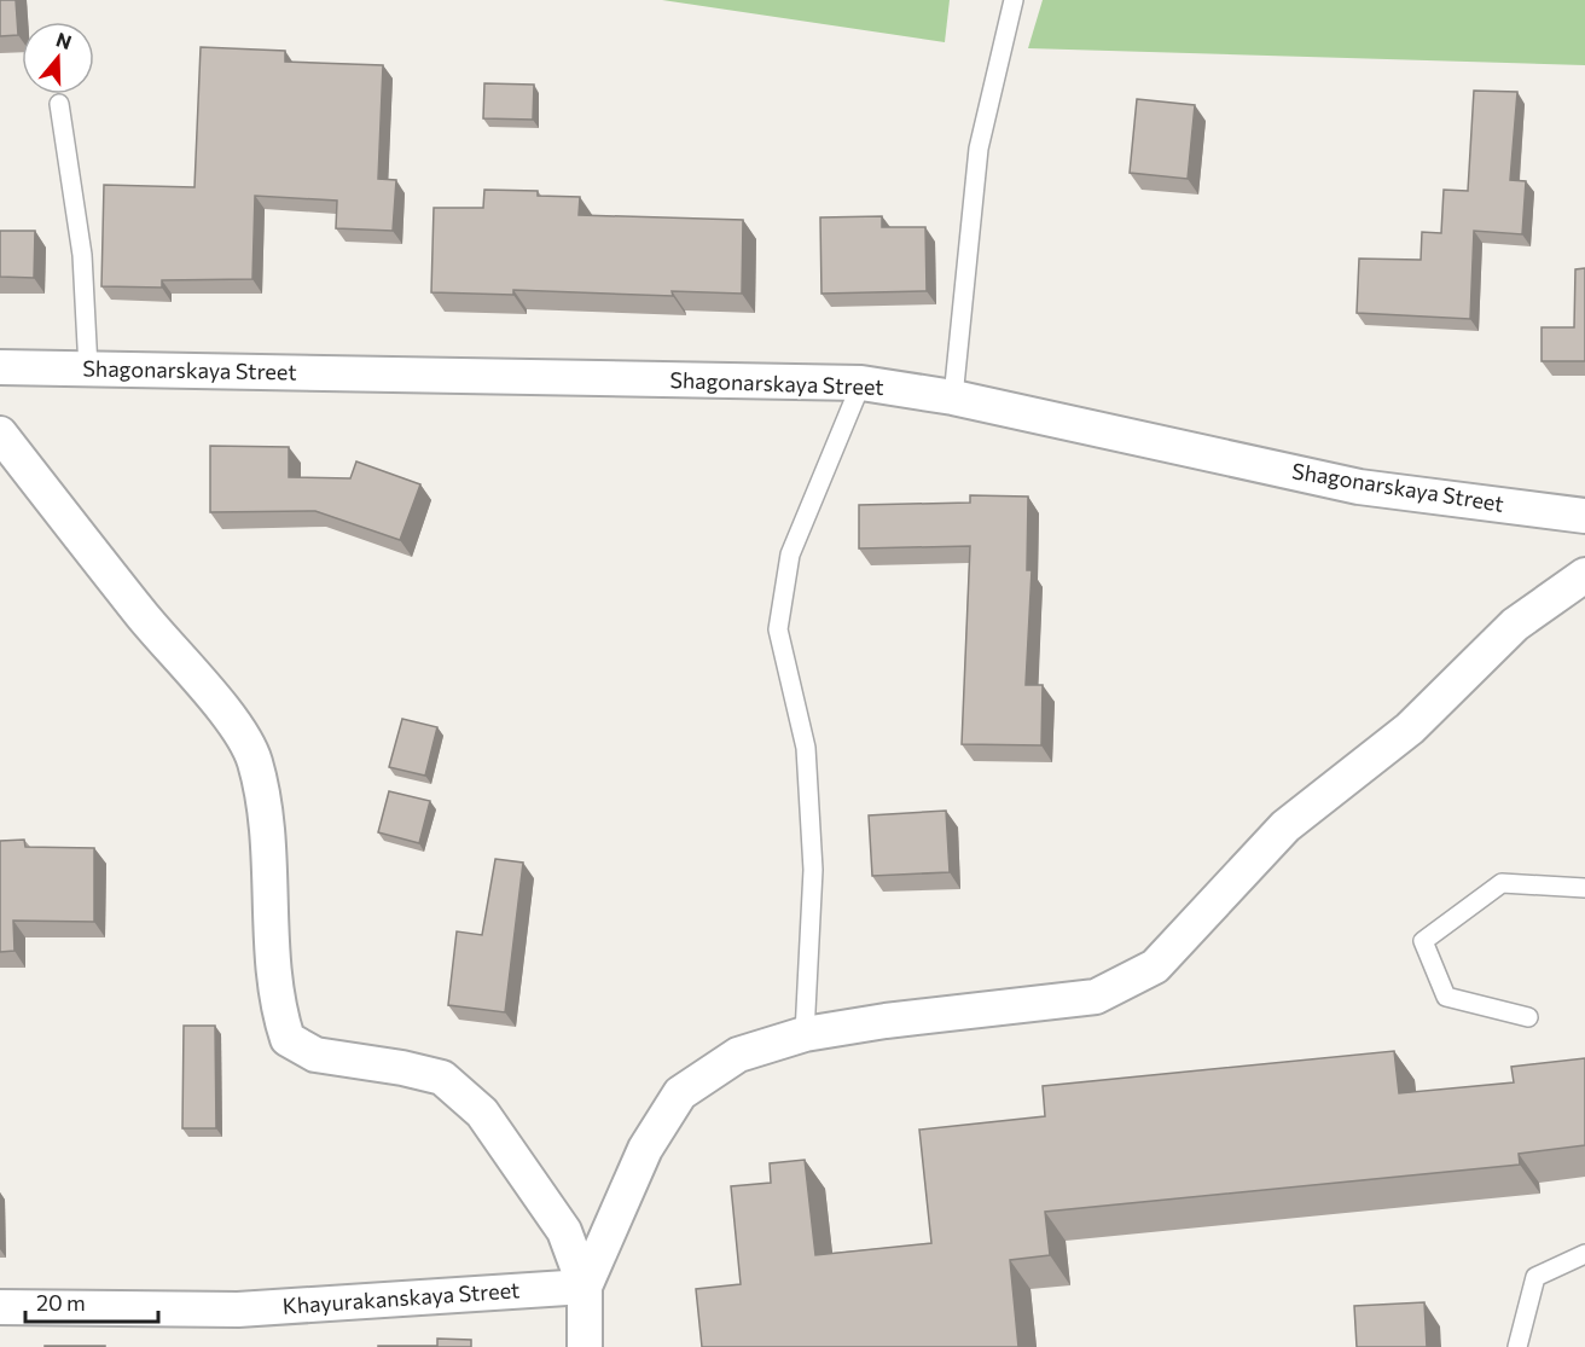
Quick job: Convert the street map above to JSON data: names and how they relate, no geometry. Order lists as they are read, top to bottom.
{
  "streets": {
    "street": ["Shagonarskaya Street", "Khayurakanskaya Street"]
  },
  "scale_bar": "20 m",
  "north": "top"
}
